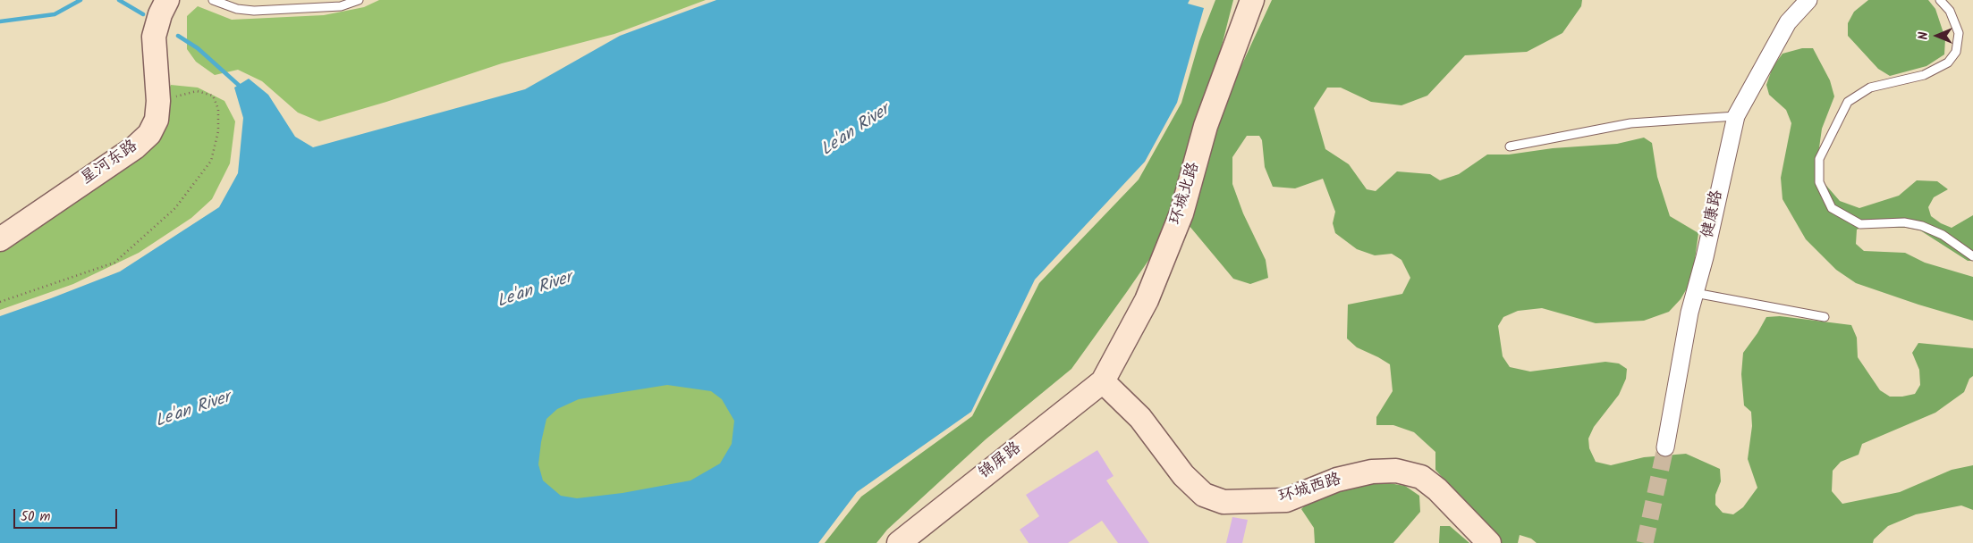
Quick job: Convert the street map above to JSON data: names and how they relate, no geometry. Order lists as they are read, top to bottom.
{
  "streets": {
    "street": [
      "星河东路",
      "环城北路",
      "健康路",
      "锦屏路",
      "环城西路"
    ]
  },
  "crossings": [
    ["环城北路", "锦屏路"],
    ["环城北路", "环城西路"],
    ["锦屏路", "环城西路"]
  ],
  "water": ["Le'an River"],
  "scale_bar": "50 m",
  "north": "left"
}
